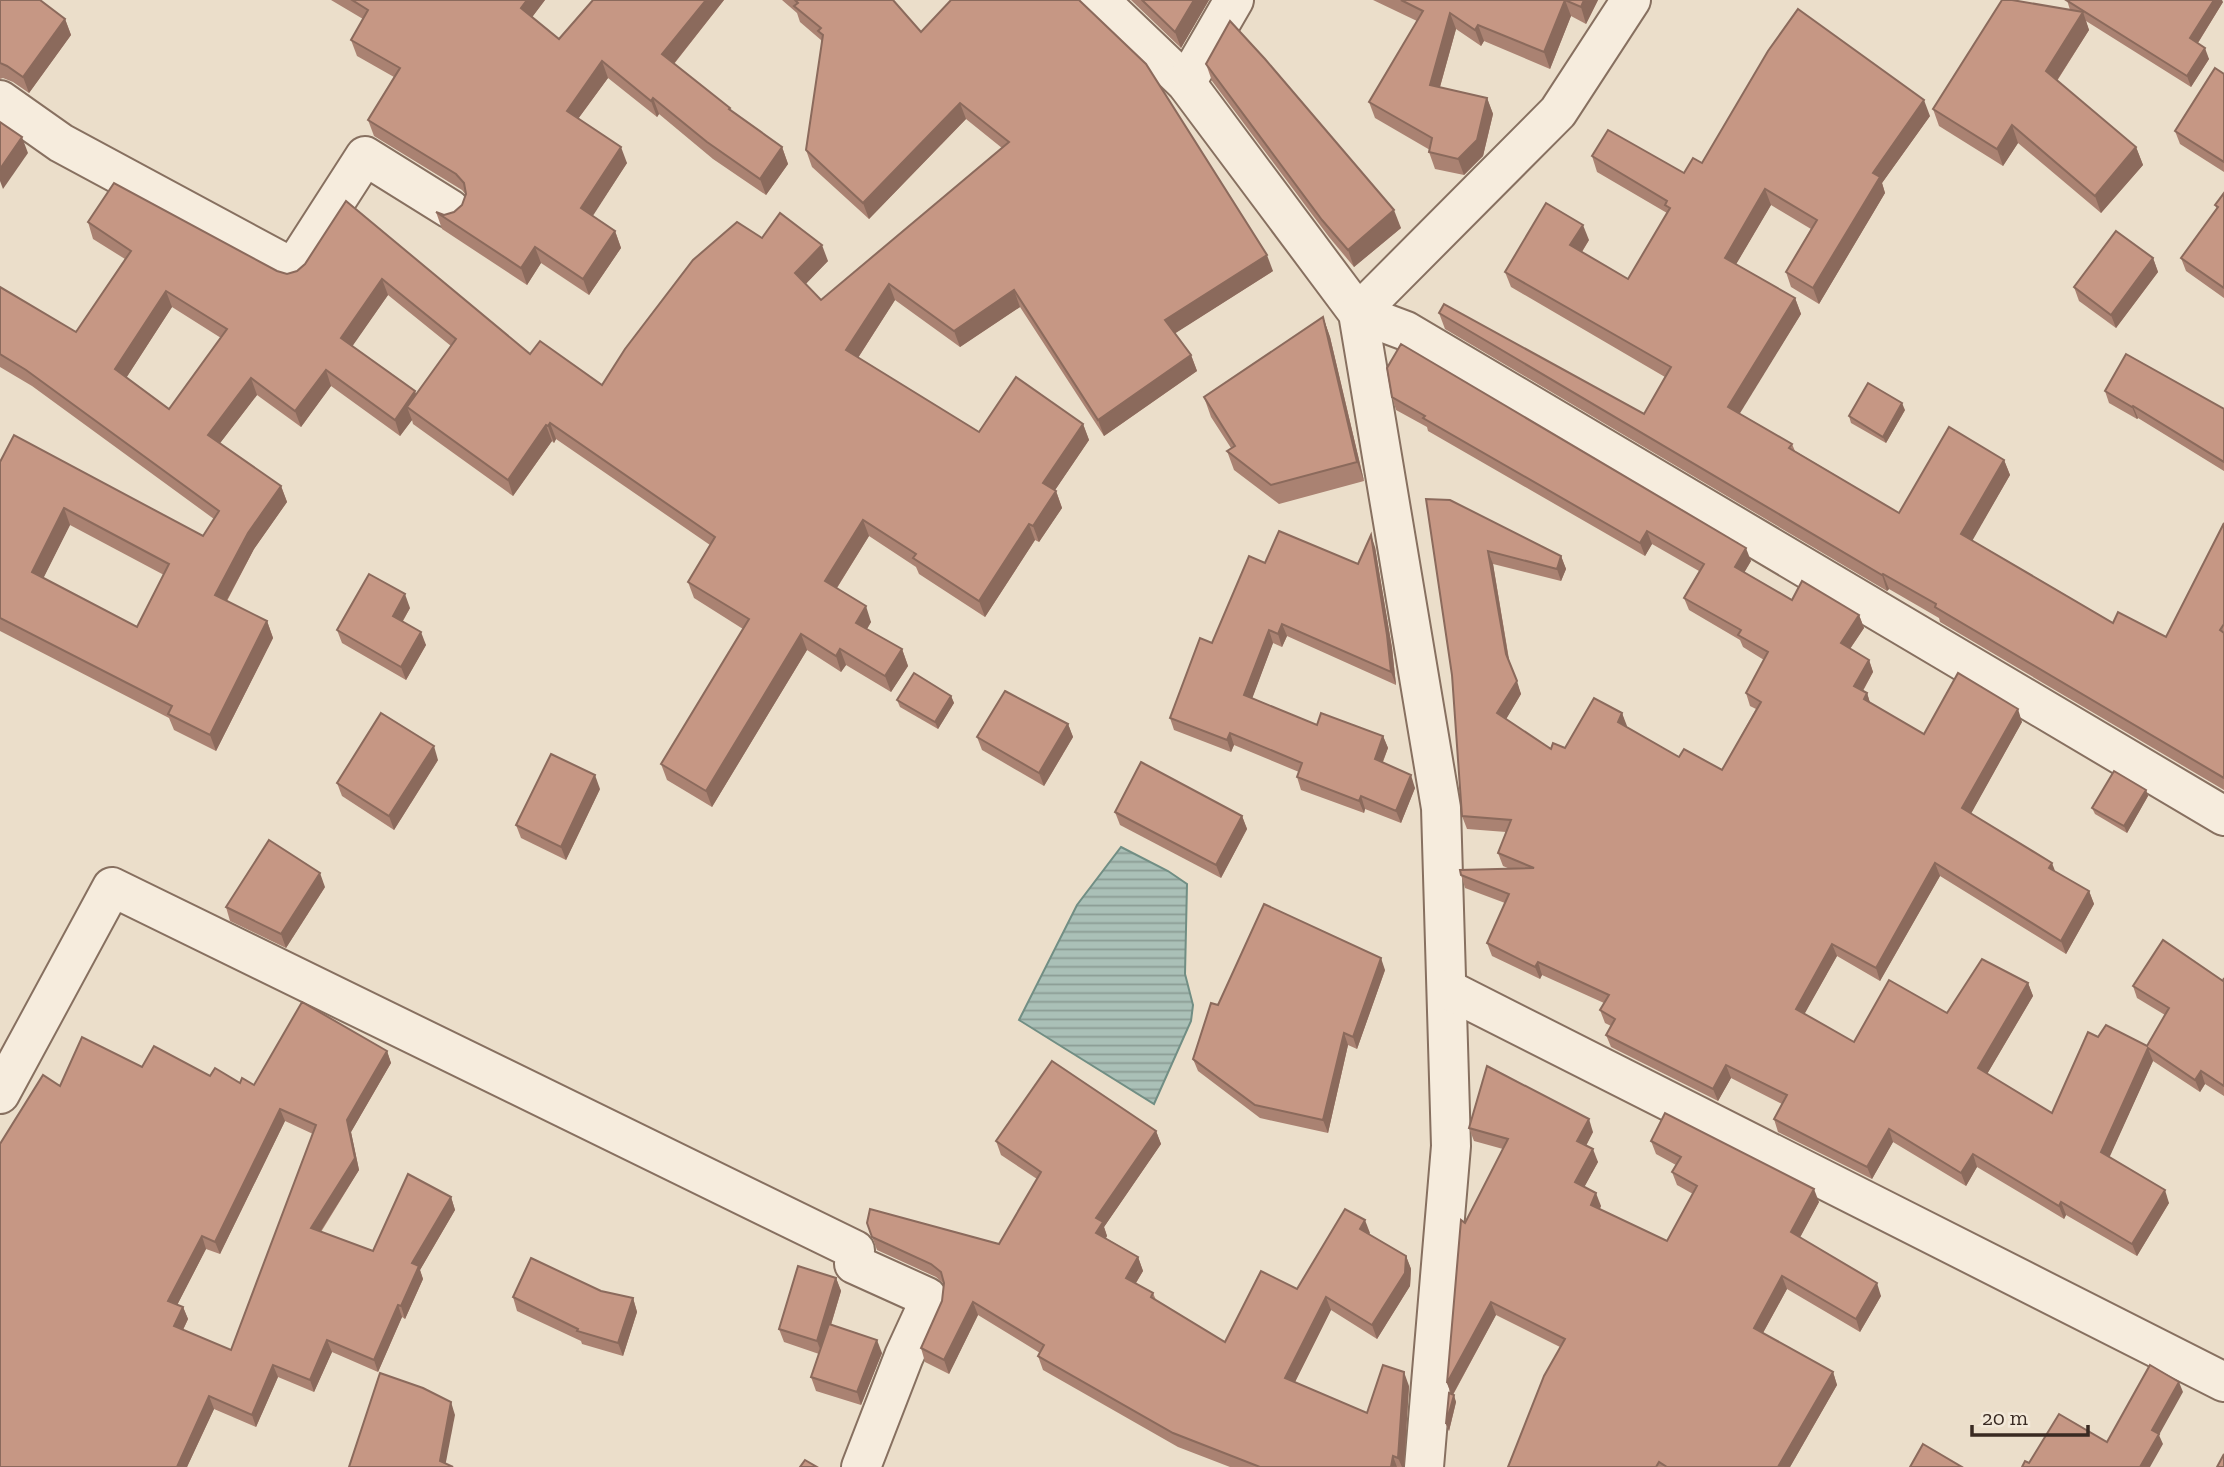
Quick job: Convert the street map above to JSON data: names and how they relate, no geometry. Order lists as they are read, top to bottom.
{
  "scale_bar": "20 m"
}
